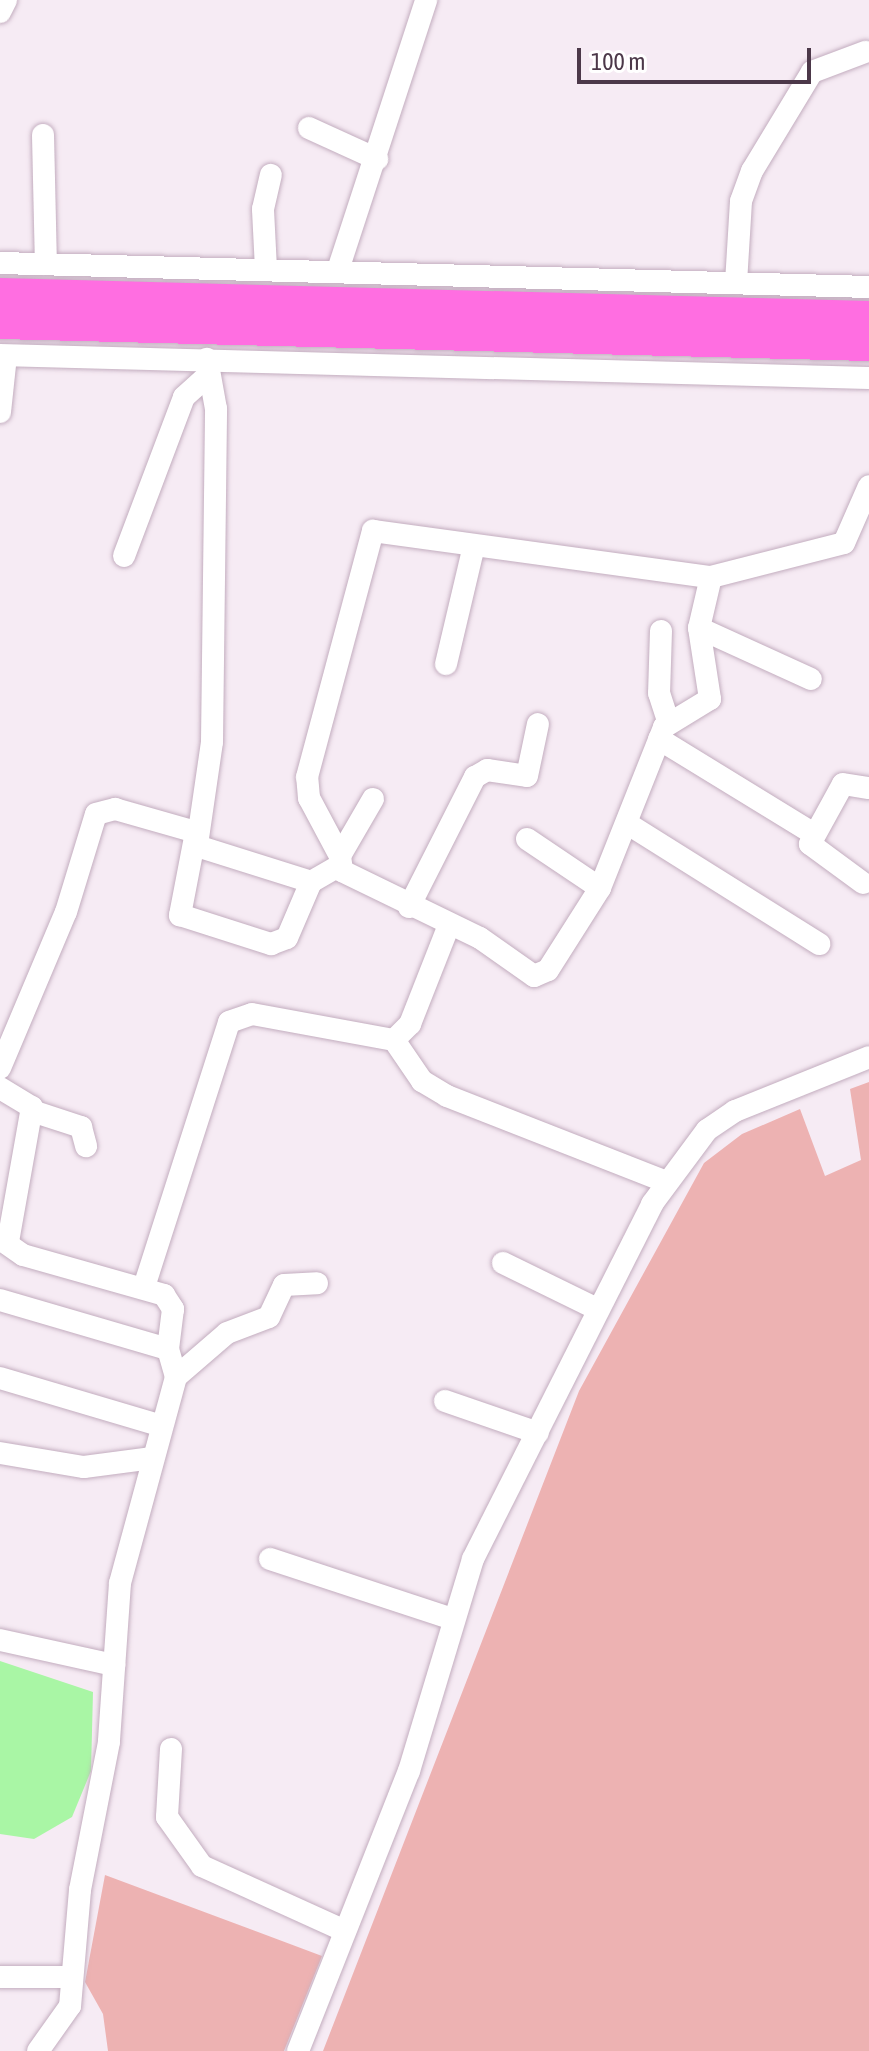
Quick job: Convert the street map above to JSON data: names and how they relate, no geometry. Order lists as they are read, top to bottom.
{
  "scale_bar": "100 m"
}
